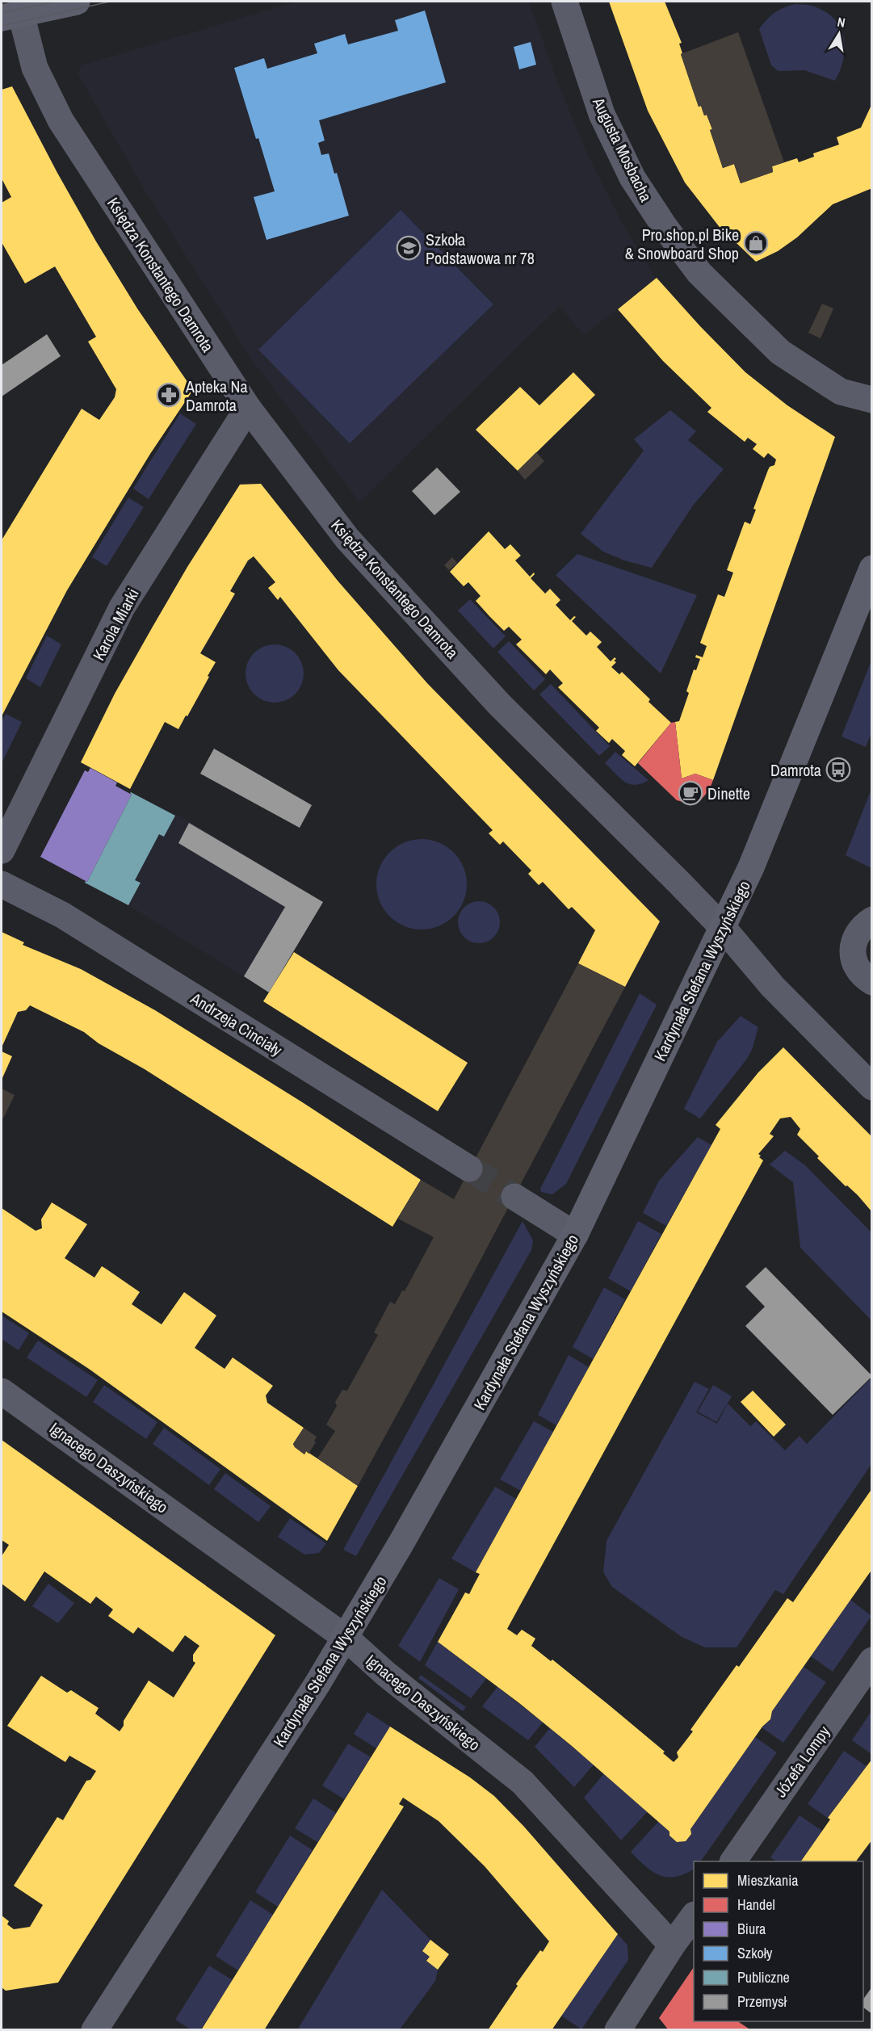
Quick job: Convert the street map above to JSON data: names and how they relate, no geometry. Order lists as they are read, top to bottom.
{
  "streets": {
    "main road": ["Kardynała Stefana Wyszyńskiego"],
    "street": [
      "Augusta Mosbacha",
      "Księdza Konstantego Damrota",
      "Karola Miarki",
      "Andrzeja Cinciały",
      "Ignacego Daszyńskiego",
      "Józefa Lompy"
    ]
  },
  "crossings": [
    ["Księdza Konstantego Damrota", "Karola Miarki"],
    ["Księdza Konstantego Damrota", "Kardynała Stefana Wyszyńskiego"],
    ["Kardynała Stefana Wyszyńskiego", "Ignacego Daszyńskiego"]
  ],
  "places": {
    "shop": ["Pro.shop.pl Bike & Snowboard Shop"],
    "school or university": ["Szkoła Podstawowa nr 78"],
    "pharmacy": ["Apteka Na Damrota"],
    "bus stop": ["Damrota"],
    "cafe": ["Dinette"]
  },
  "legend": [
    "Mieszkania",
    "Handel",
    "Biura",
    "Szkoły",
    "Publiczne",
    "Przemysł"
  ],
  "north": "top"
}
